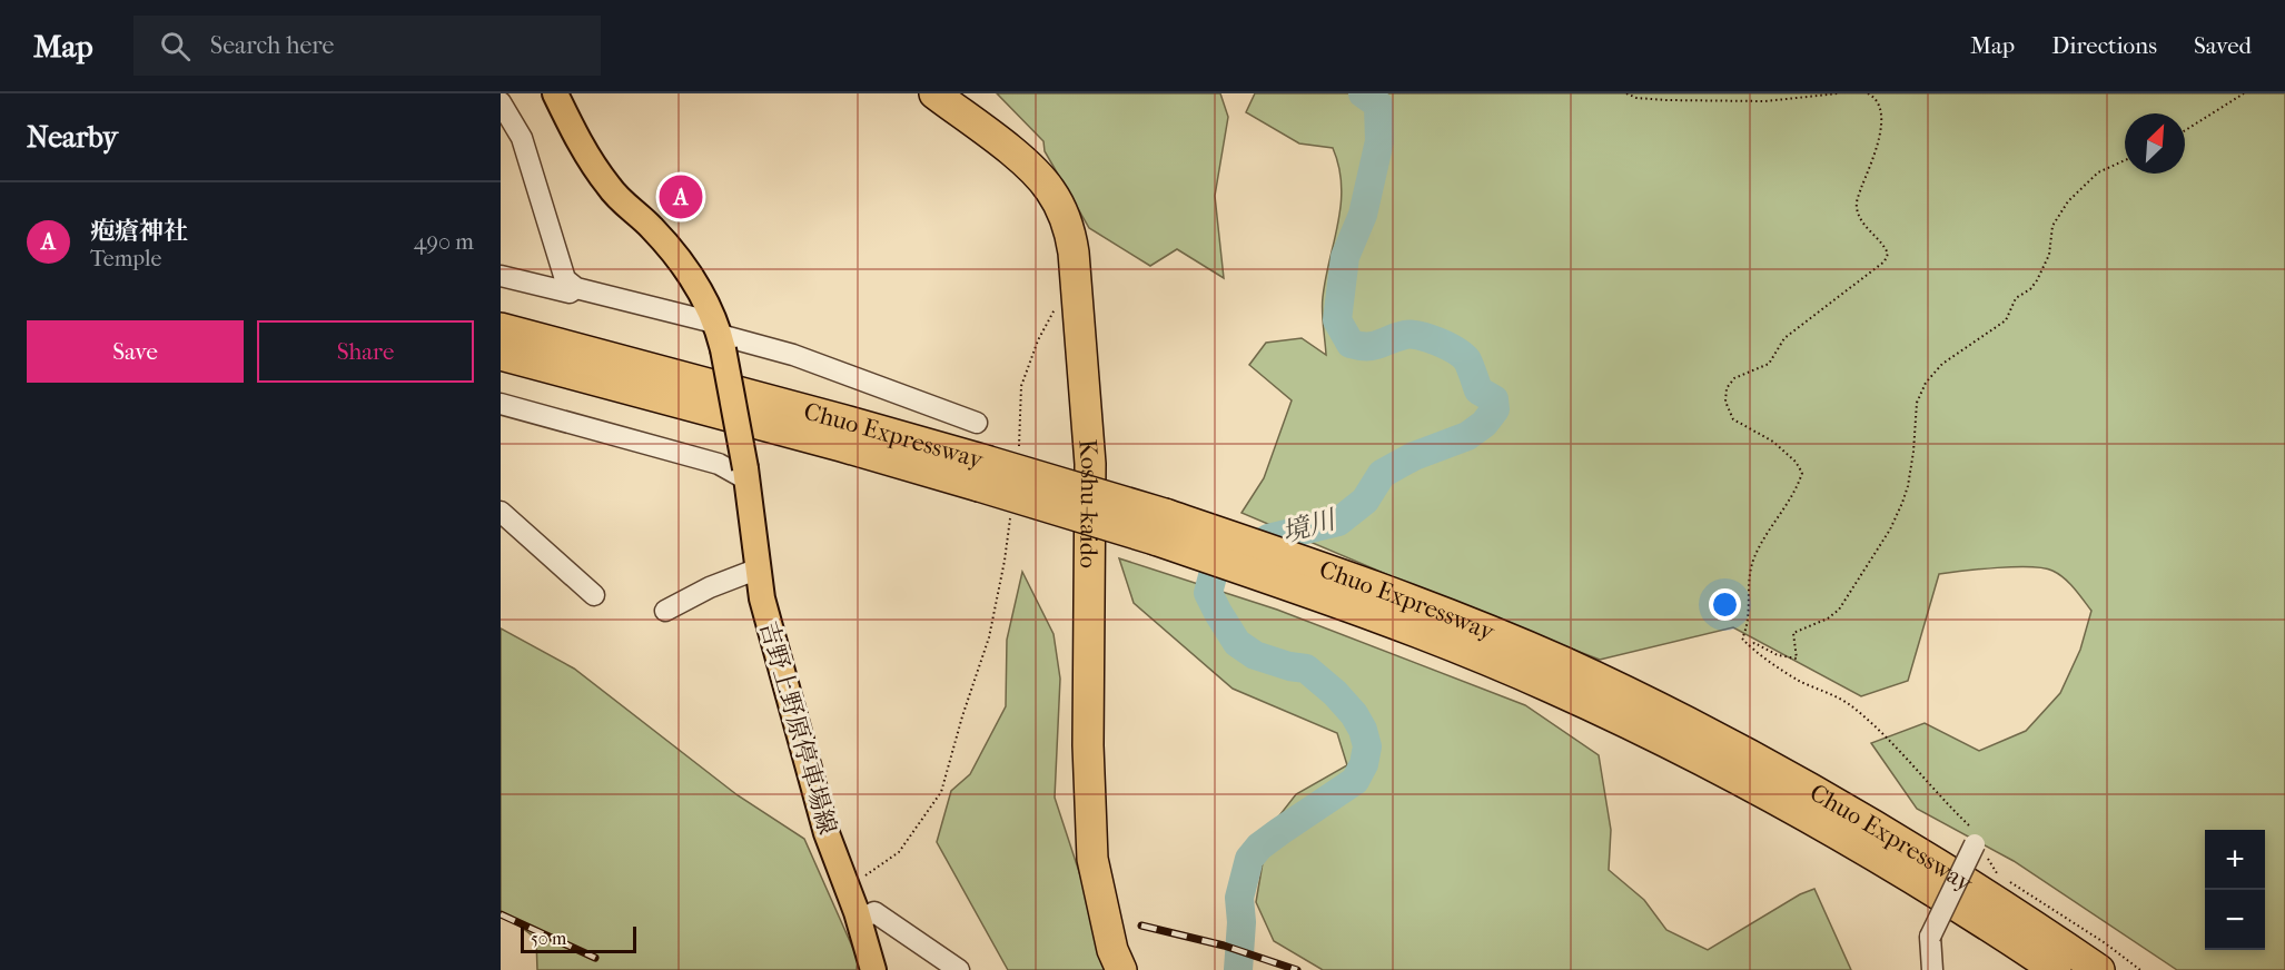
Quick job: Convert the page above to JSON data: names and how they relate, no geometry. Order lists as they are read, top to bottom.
{
  "streets": {
    "highway": ["Chuo Expressway", "Koshu-kaido"],
    "main road": ["吉野上野原停車場線"]
  },
  "water": ["境川"],
  "scale_bar": "50 m",
  "north": "top right",
  "page": {
    "header": "Map",
    "search": "Search here",
    "nav": ["Map", "Directions", "Saved"],
    "heading": "Nearby",
    "pins": "A",
    "list": [
      {
        "mark": "A",
        "name": "疱瘡神社",
        "note": "Temple",
        "value": "490 m"
      }
    ],
    "buttons": ["Save", "Share"],
    "map_buttons": ["+", "−"],
    "scale": "50 m"
  }
}
